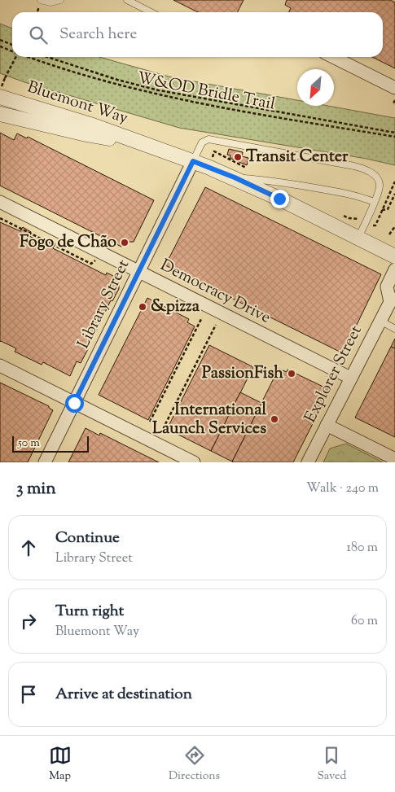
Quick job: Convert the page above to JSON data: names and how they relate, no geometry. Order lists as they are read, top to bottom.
{
  "streets": {
    "street": [
      "Bluemont Way",
      "Democracy Drive",
      "Library Street",
      "Explorer Street"
    ],
    "path": ["W&OD Bridle Trail"]
  },
  "crossings": [
    ["Bluemont Way", "Library Street"],
    ["Democracy Drive", "Library Street"],
    ["Democracy Drive", "Explorer Street"]
  ],
  "places": [
    "Transit Center",
    "Fogo de Chão",
    "&pizza",
    "PassionFish",
    "International Launch Services"
  ],
  "scale_bar": "50 m",
  "north": "bottom left",
  "page": {
    "search": "Search here",
    "scale": "50 m",
    "heading": ["3 min", "Walk · 240 m"],
    "list": [
      ["Continue", "Library Street", "180 m"],
      ["Turn right", "Bluemont Way", "60 m"],
      "Arrive at destination"
    ],
    "nav": ["Map", "Directions", "Saved"]
  }
}
